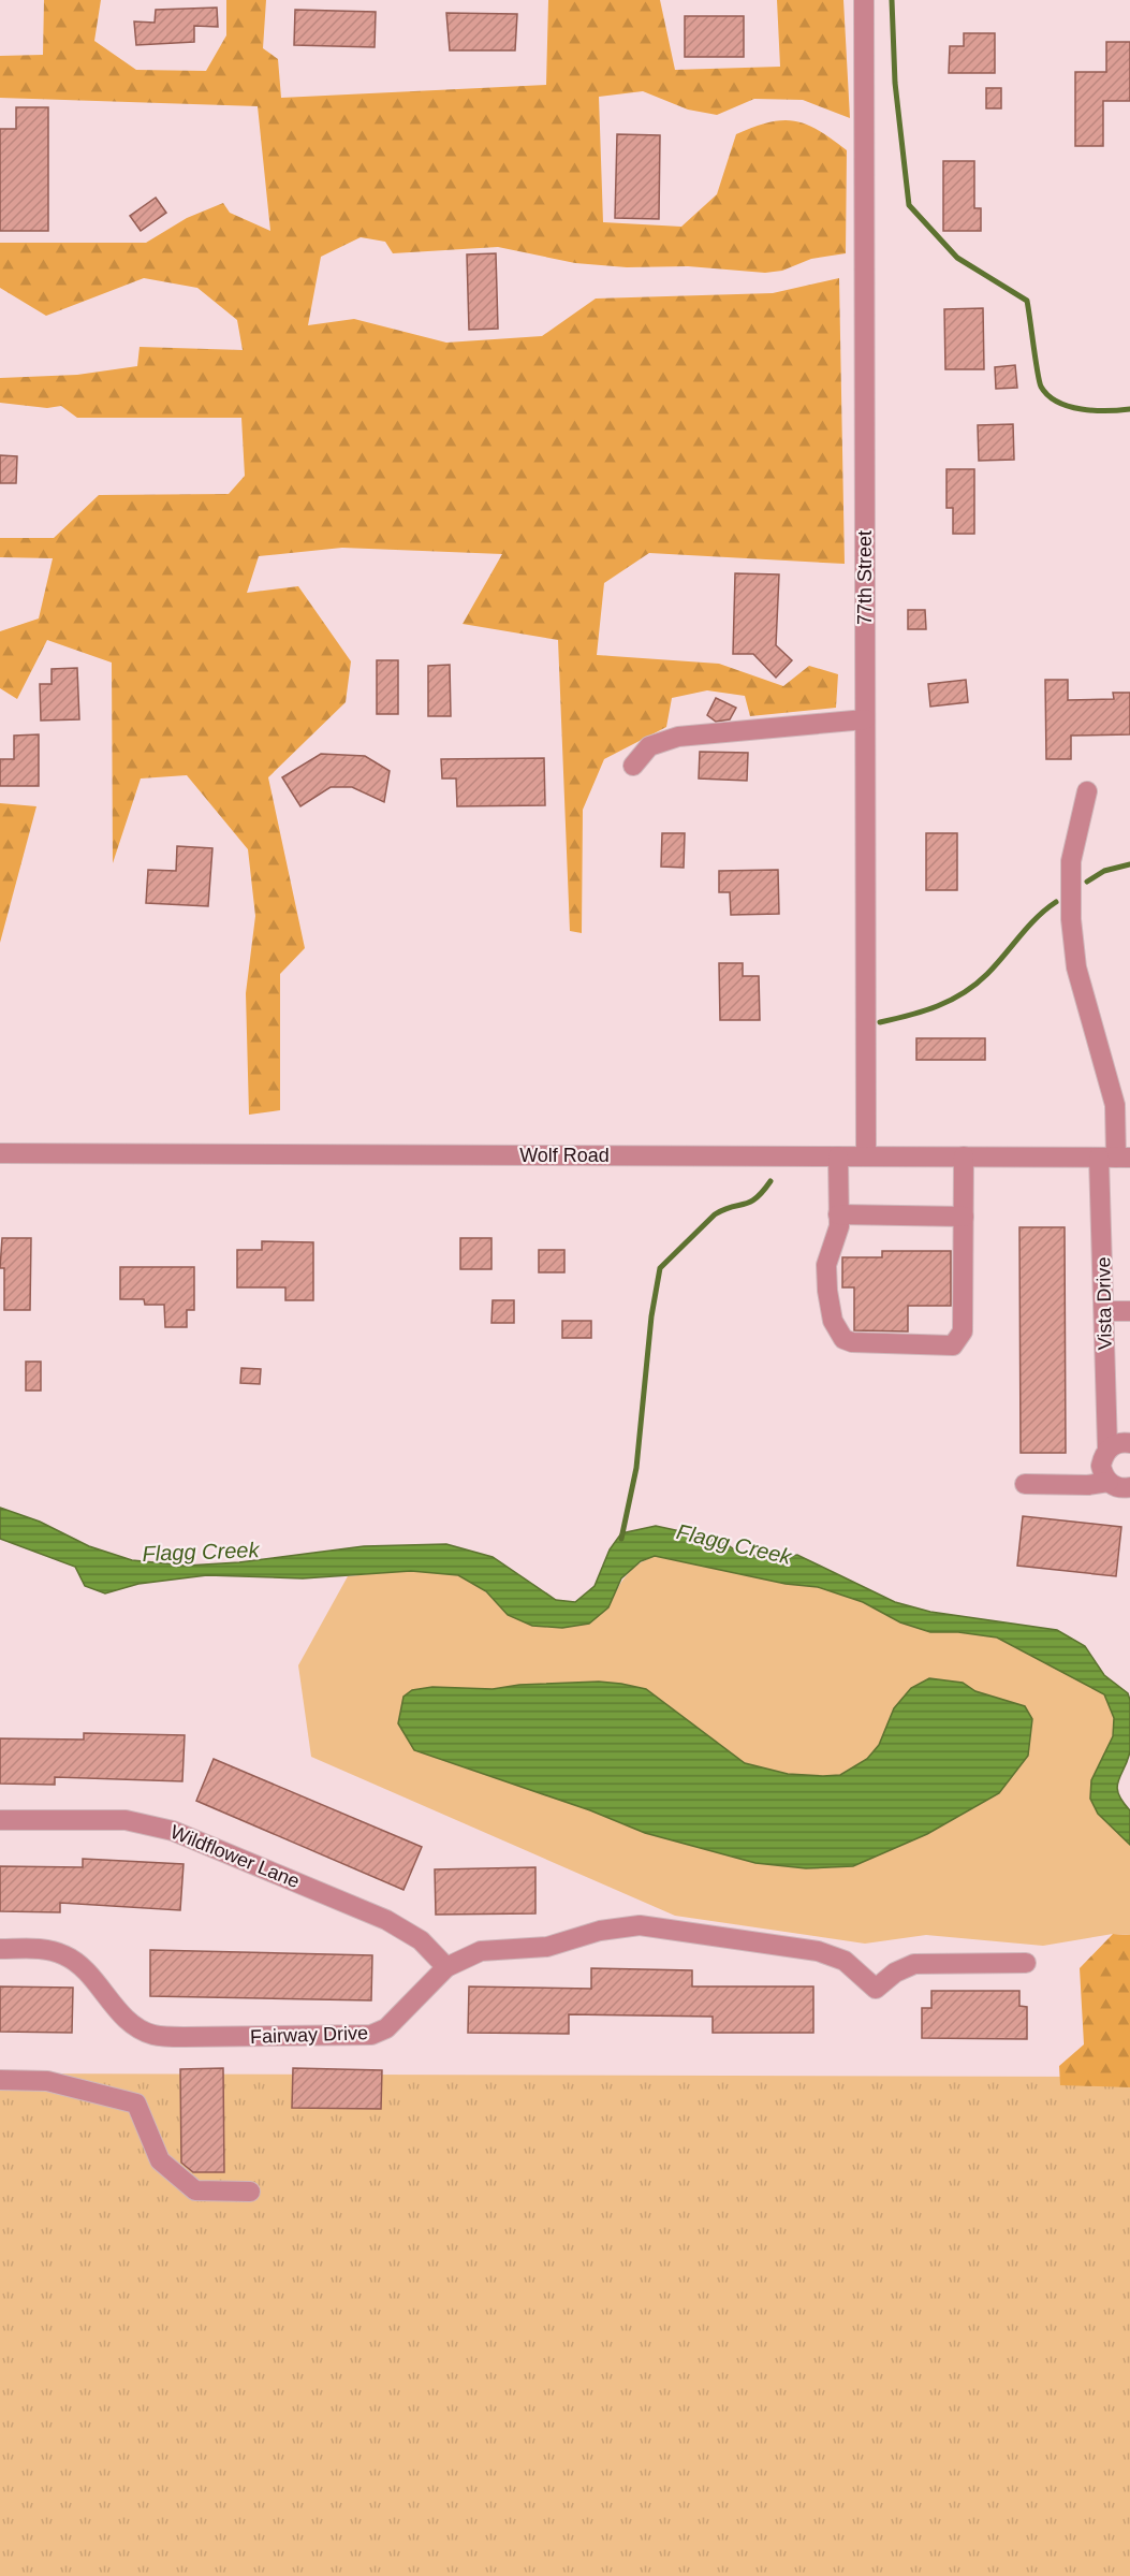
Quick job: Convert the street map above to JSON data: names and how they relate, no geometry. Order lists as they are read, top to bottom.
{
  "streets": {
    "street": [
      "77th Street",
      "Wolf Road",
      "Vista Drive",
      "Wildflower Lane",
      "Fairway Drive"
    ]
  },
  "crossings": [
    ["77th Street", "Wolf Road"],
    ["Wolf Road", "Vista Drive"],
    ["Wildflower Lane", "Fairway Drive"]
  ],
  "water": ["Flagg Creek"]
}
